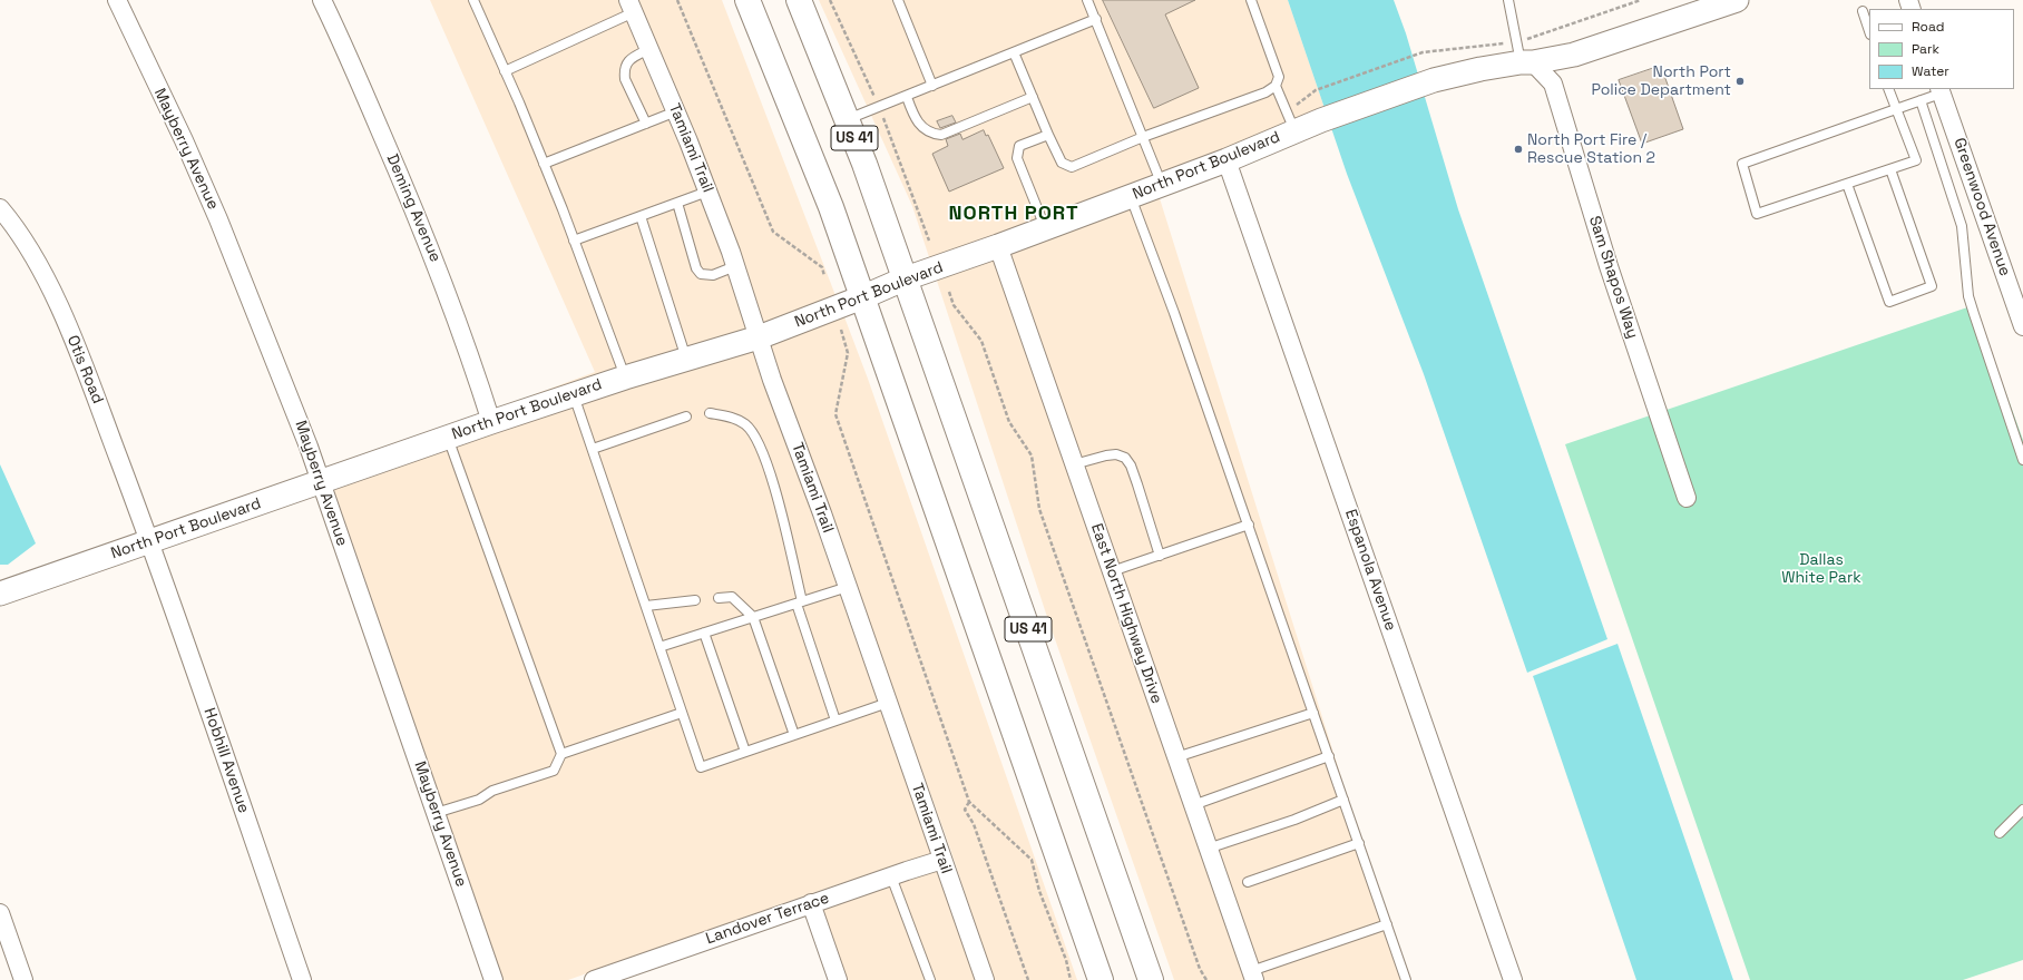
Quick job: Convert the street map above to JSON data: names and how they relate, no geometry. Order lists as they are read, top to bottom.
{
  "streets": {
    "main road": ["US 41"],
    "street": [
      "Tamiami Trail",
      "Mayberry Avenue",
      "North Port Boulevard",
      "Greenwood Avenue",
      "Deming Avenue",
      "Sam Shapos Way",
      "Otis Road",
      "Espanola Avenue",
      "East North Highway Drive",
      "Hobhill Avenue",
      "Landover Terrace"
    ]
  },
  "crossings": [
    ["US 41", "North Port Boulevard"],
    ["Tamiami Trail", "North Port Boulevard"],
    ["Tamiami Trail", "Landover Terrace"],
    ["Mayberry Avenue", "North Port Boulevard"],
    ["North Port Boulevard", "Deming Avenue"],
    ["North Port Boulevard", "Sam Shapos Way"],
    ["North Port Boulevard", "Otis Road"],
    ["North Port Boulevard", "Espanola Avenue"],
    ["North Port Boulevard", "East North Highway Drive"],
    ["North Port Boulevard", "Hobhill Avenue"],
    ["Otis Road", "Hobhill Avenue"]
  ],
  "districts": ["NORTH PORT"],
  "parks": ["Dallas White Park"],
  "places": ["North Port Police Department", "North Port Fire / Rescue Station 2"],
  "legend": ["Road", "Park", "Water"]
}
